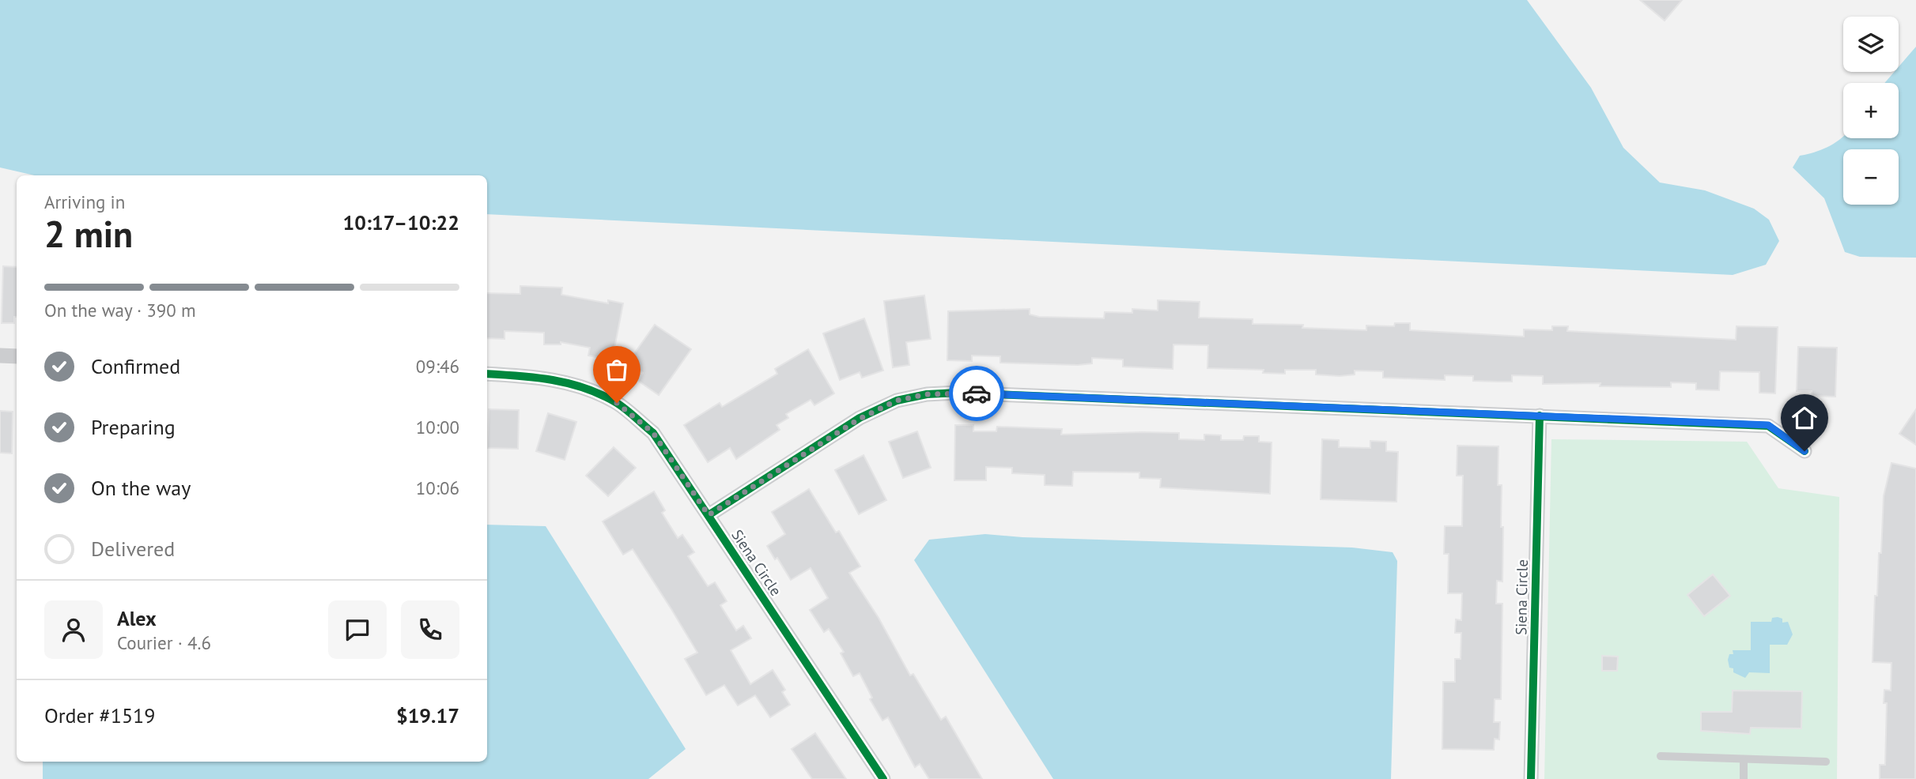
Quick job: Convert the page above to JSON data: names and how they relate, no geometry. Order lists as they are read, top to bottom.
{
  "streets": {
    "street": ["Siena Circle"]
  },
  "page": {
    "map_buttons": ["+", "−"],
    "heading": ["2 min", "Arriving in", "10:17–10:22"],
    "panel": [
      "Alex",
      "Courier · 4.6",
      "Order #1519",
      "$19.17"
    ],
    "bar": "On the way · 390 m",
    "list": [
      ["Confirmed", "09:46"],
      ["Preparing", "10:00"],
      ["On the way", "10:06"],
      "Delivered"
    ]
  }
}
